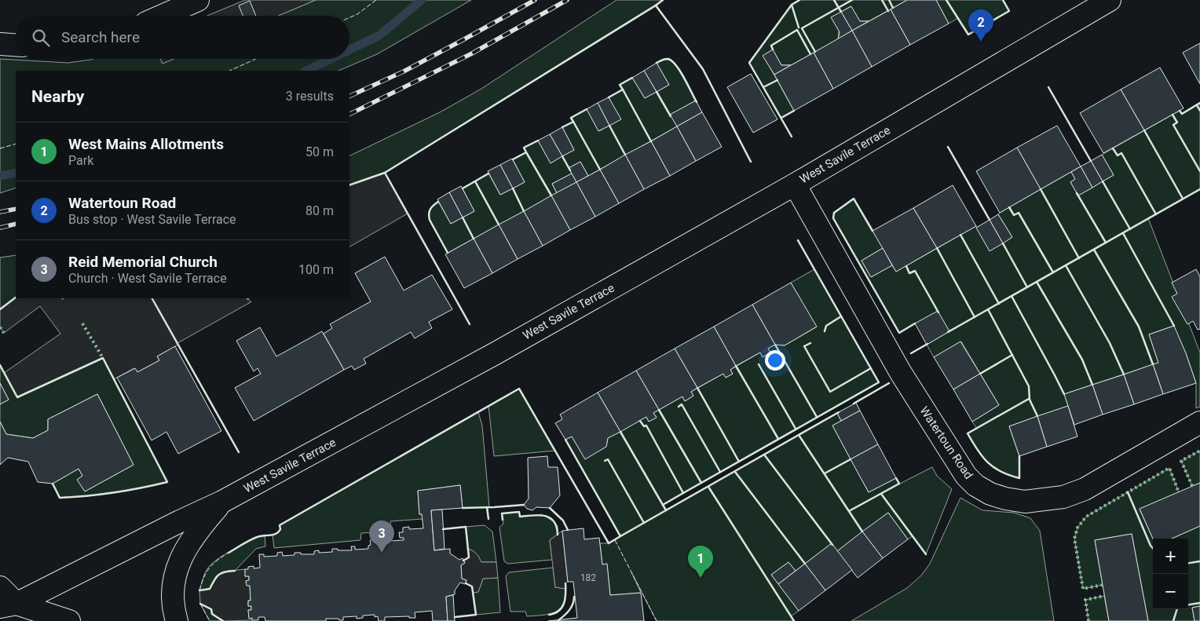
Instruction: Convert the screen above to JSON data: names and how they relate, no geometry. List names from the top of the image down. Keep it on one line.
{"streets":{"street":["West Savile Terrace","Watertoun Road"]},"crossings":[["West Savile Terrace","Watertoun Road"]],"house_numbers":["182"],"page":{"pins":["2","3","1"],"search":"Search here","heading":["Nearby","3 results"],"list":[{"mark":"1","name":"West Mains Allotments","note":"Park","value":"50 m"},{"mark":"2","name":"Watertoun Road","note":"Bus stop · West Savile Terrace","value":"80 m"},{"mark":"3","name":"Reid Memorial Church","note":"Church · West Savile Terrace","value":"100 m"}],"map_buttons":["+","−"]}}
